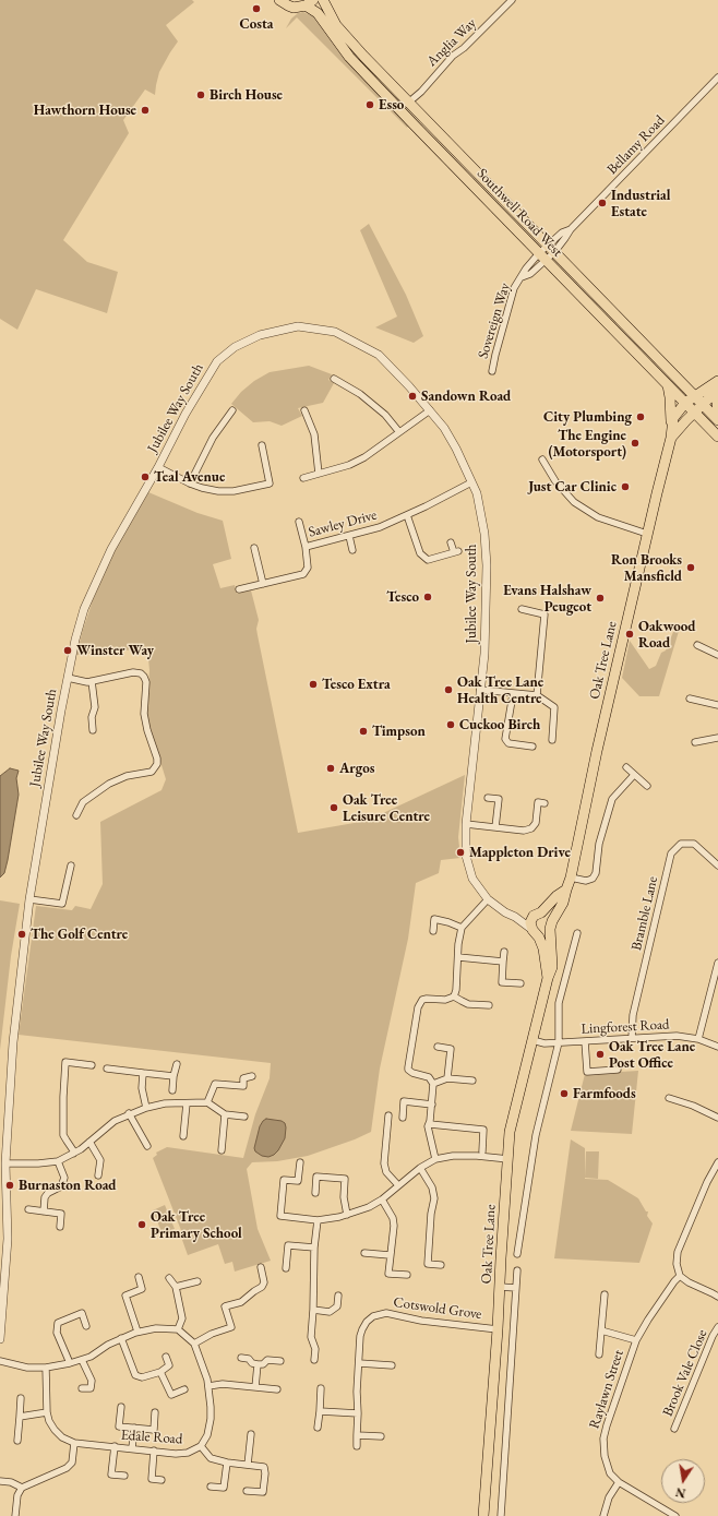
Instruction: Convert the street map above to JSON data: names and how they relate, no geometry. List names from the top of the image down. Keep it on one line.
{"streets":{"main road":["Southwell Road West","Oak Tree Lane"],"street":["Anglia Way","Bellamy Road","Sovereign Way","Jubilee Way South","Sawley Drive","Bramble Lane","Lingforest Road","Cotswold Grove","Brook Vale Close","Raylawn Street","Edale Road"]},"crossings":[["Anglia Way","Southwell Road West"],["Bellamy Road","Southwell Road West"],["Bellamy Road","Sovereign Way"],["Southwell Road West","Sovereign Way"],["Southwell Road West","Oak Tree Lane"],["Jubilee Way South","Sawley Drive"],["Jubilee Way South","Oak Tree Lane"],["Oak Tree Lane","Lingforest Road"],["Oak Tree Lane","Cotswold Grove"],["Bramble Lane","Lingforest Road"]],"places":["Costa","Birch House","Esso","Hawthorn House","Industrial Estate","Sandown Road","City Plumbing","The Engine (Motorsport)","Teal Avenue","Just Car Clinic","Ron Brooks Mansfield","Tesco","Evans Halshaw Peugeot","Oakwood Road","Winster Way","Tesco Extra","Oak Tree Lane Health Centre","Cuckoo Birch","Timpson","Argos","Oak Tree Leisure Centre","Mappleton Drive","The Golf Centre","Oak Tree Lane Post Office","Farmfoods","Burnaston Road","Oak Tree Primary School"],"north":"bottom"}
